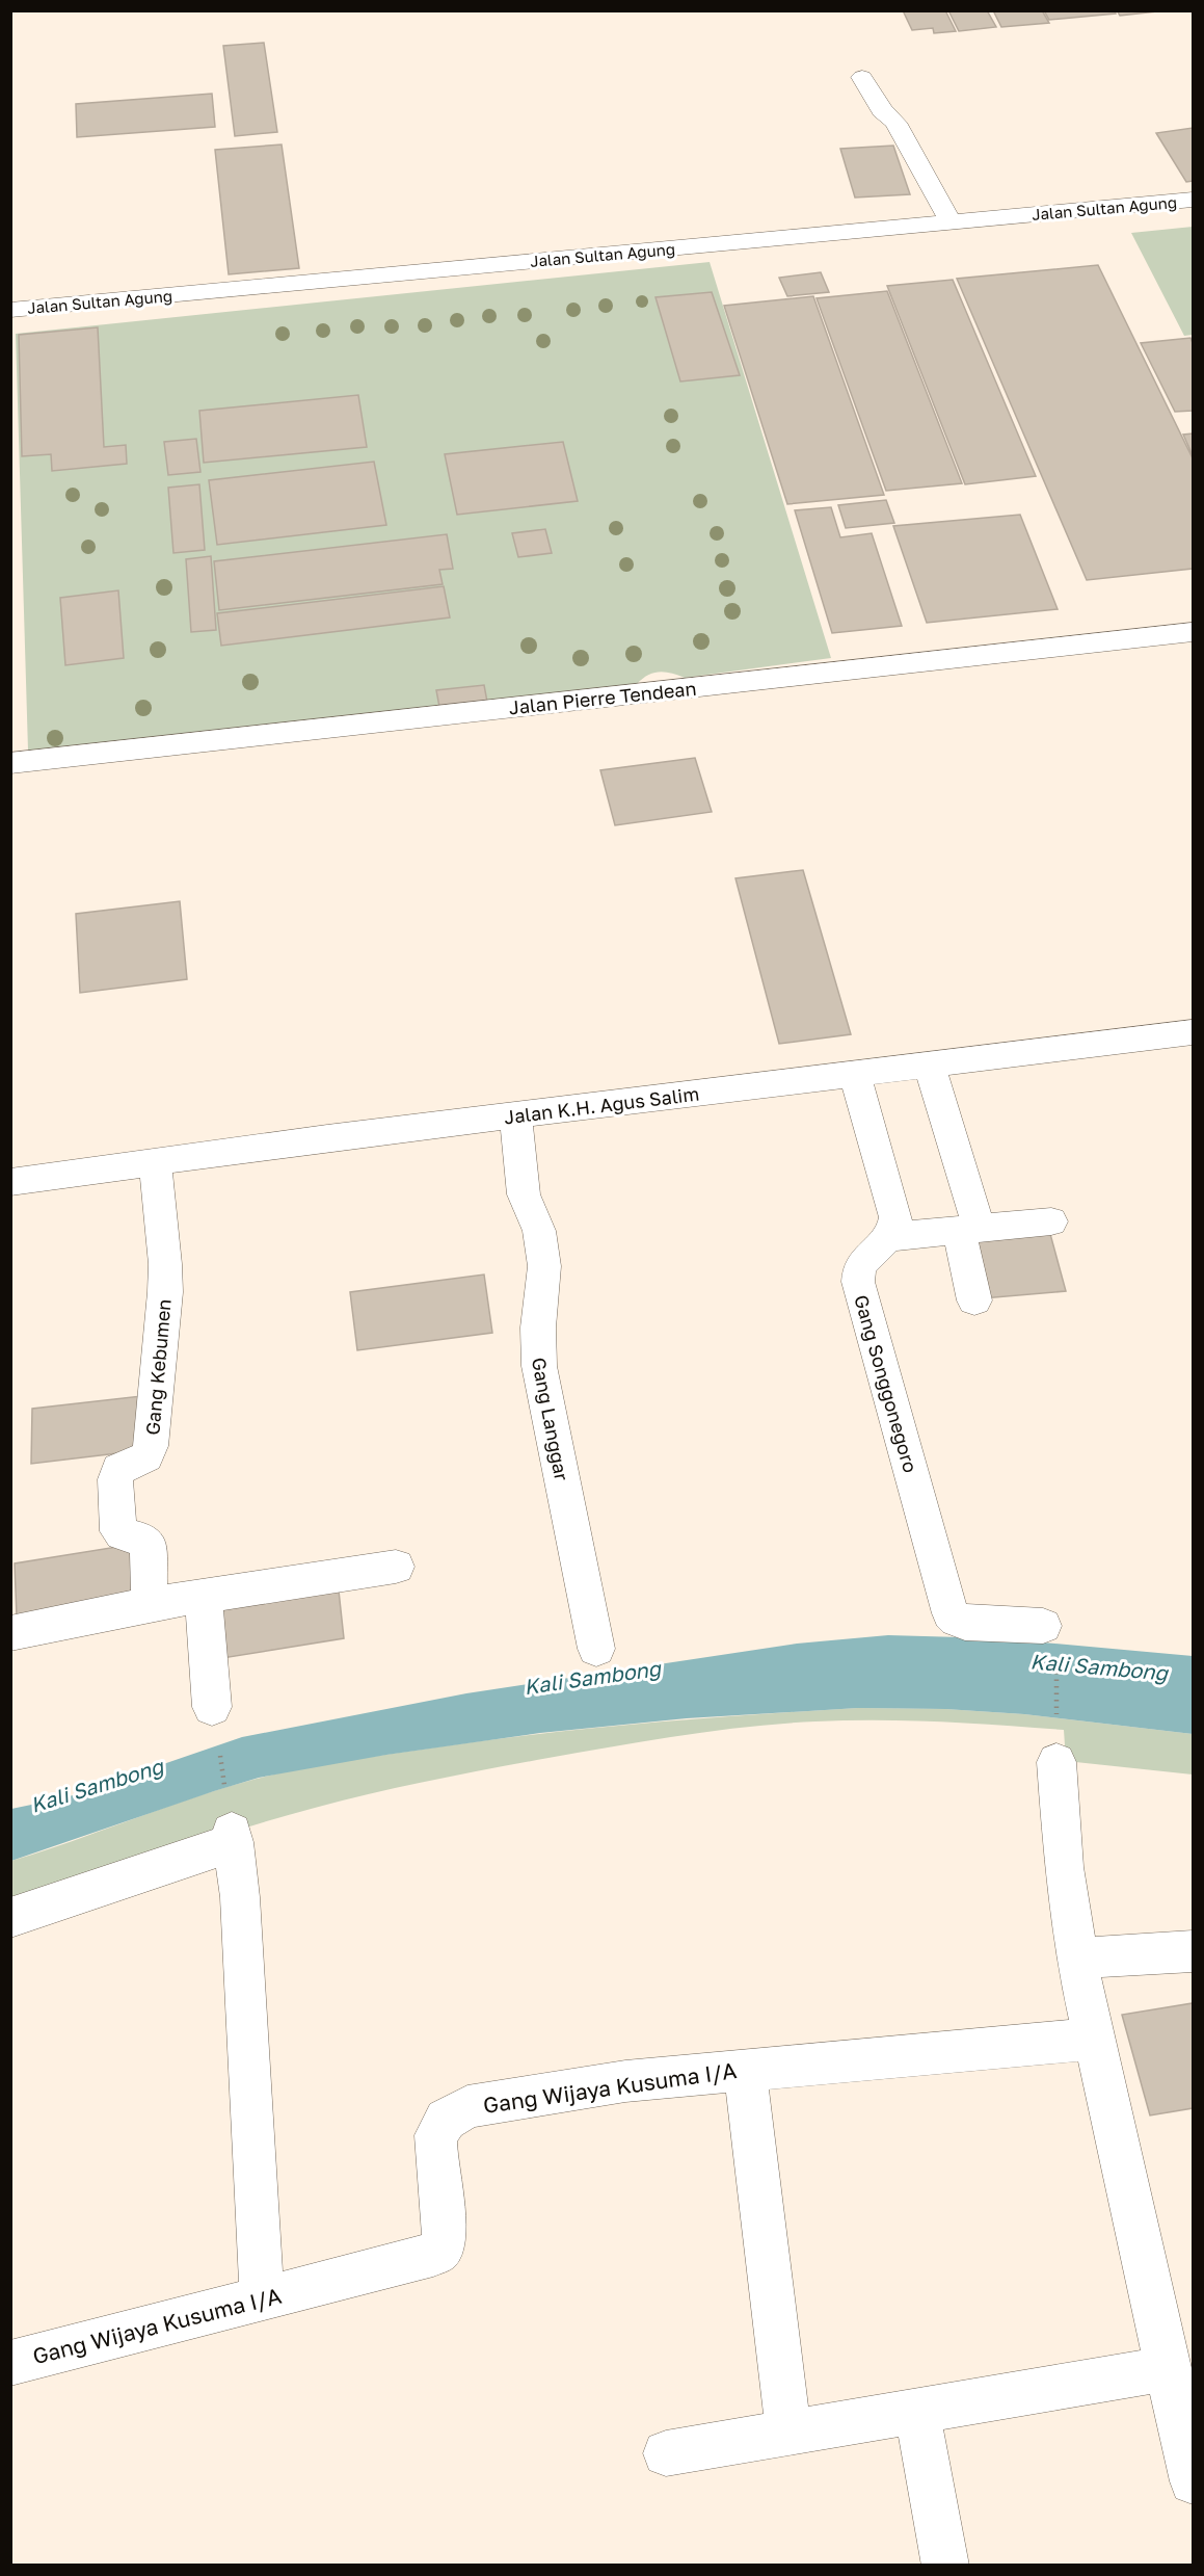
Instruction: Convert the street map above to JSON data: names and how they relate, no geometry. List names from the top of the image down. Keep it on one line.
{"streets":{"street":["Jalan Sultan Agung","Jalan Pierre Tendean","Jalan K.H. Agus Salim","Gang Kebumen","Gang Songgonegoro","Gang Langgar","Gang Wijaya Kusuma I/A"]},"crossings":[["Jalan K.H. Agus Salim","Gang Kebumen"],["Jalan K.H. Agus Salim","Gang Langgar"]],"water":["Kali Sambong"]}
